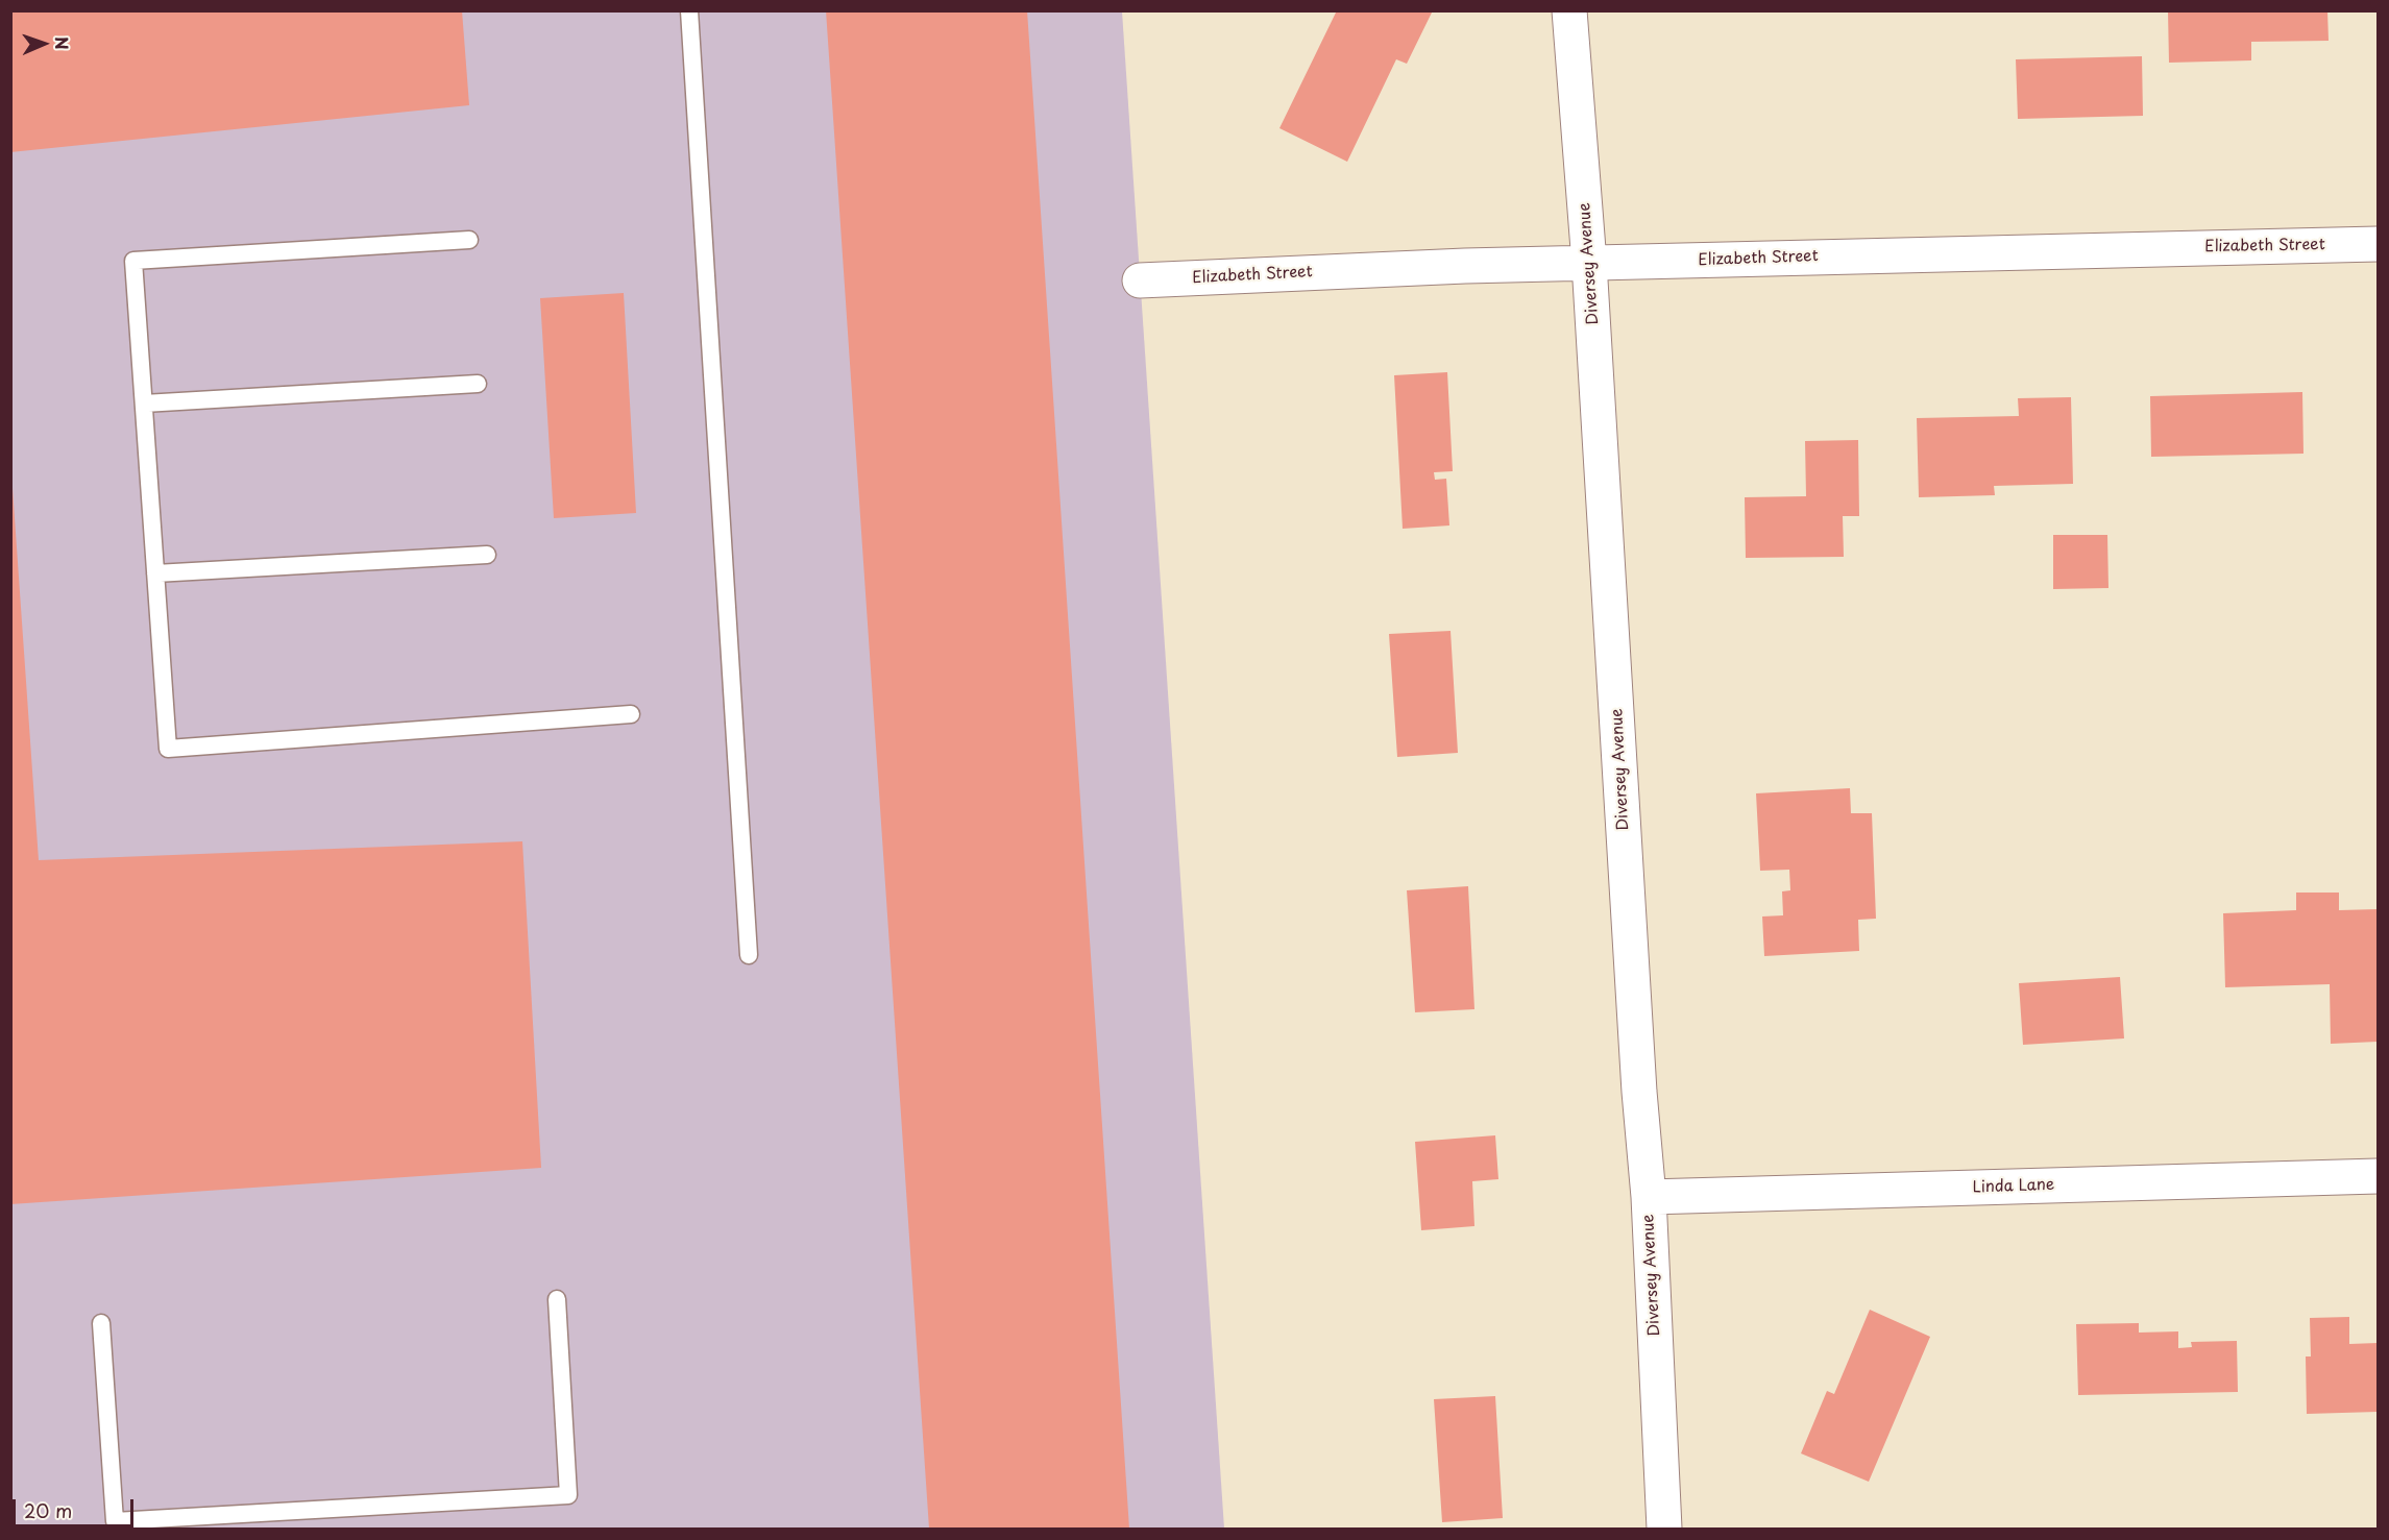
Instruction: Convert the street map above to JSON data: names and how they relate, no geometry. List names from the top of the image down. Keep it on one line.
{"streets":{"street":["Elizabeth Street","Diversey Avenue","Linda Lane"]},"crossings":[["Elizabeth Street","Diversey Avenue"],["Diversey Avenue","Linda Lane"]],"scale_bar":"20 m","north":"right"}
